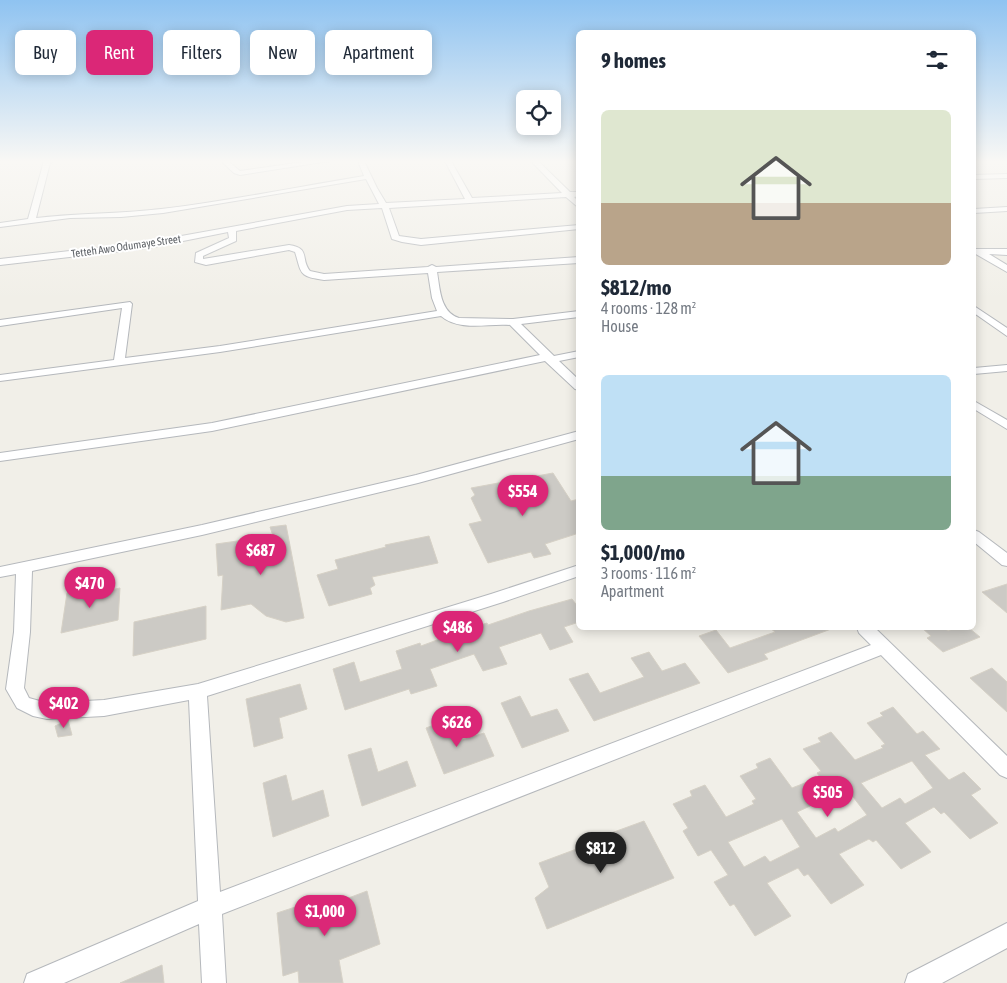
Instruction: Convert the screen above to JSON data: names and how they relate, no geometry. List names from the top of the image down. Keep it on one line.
{"streets":{"street":["Tetteh Awo Odumaye Street"]},"page":{"chip":["Buy","Rent","Filters","New","Apartment"],"heading":"9 homes","list":[{"name":"$812/mo","note":"4 rooms · 128 m² · House"},{"name":"$1,000/mo","note":"3 rooms · 116 m² · Apartment"}],"price":["$554","$687","$470","$486","$402","$626","$505","$812","$1,000"]}}
